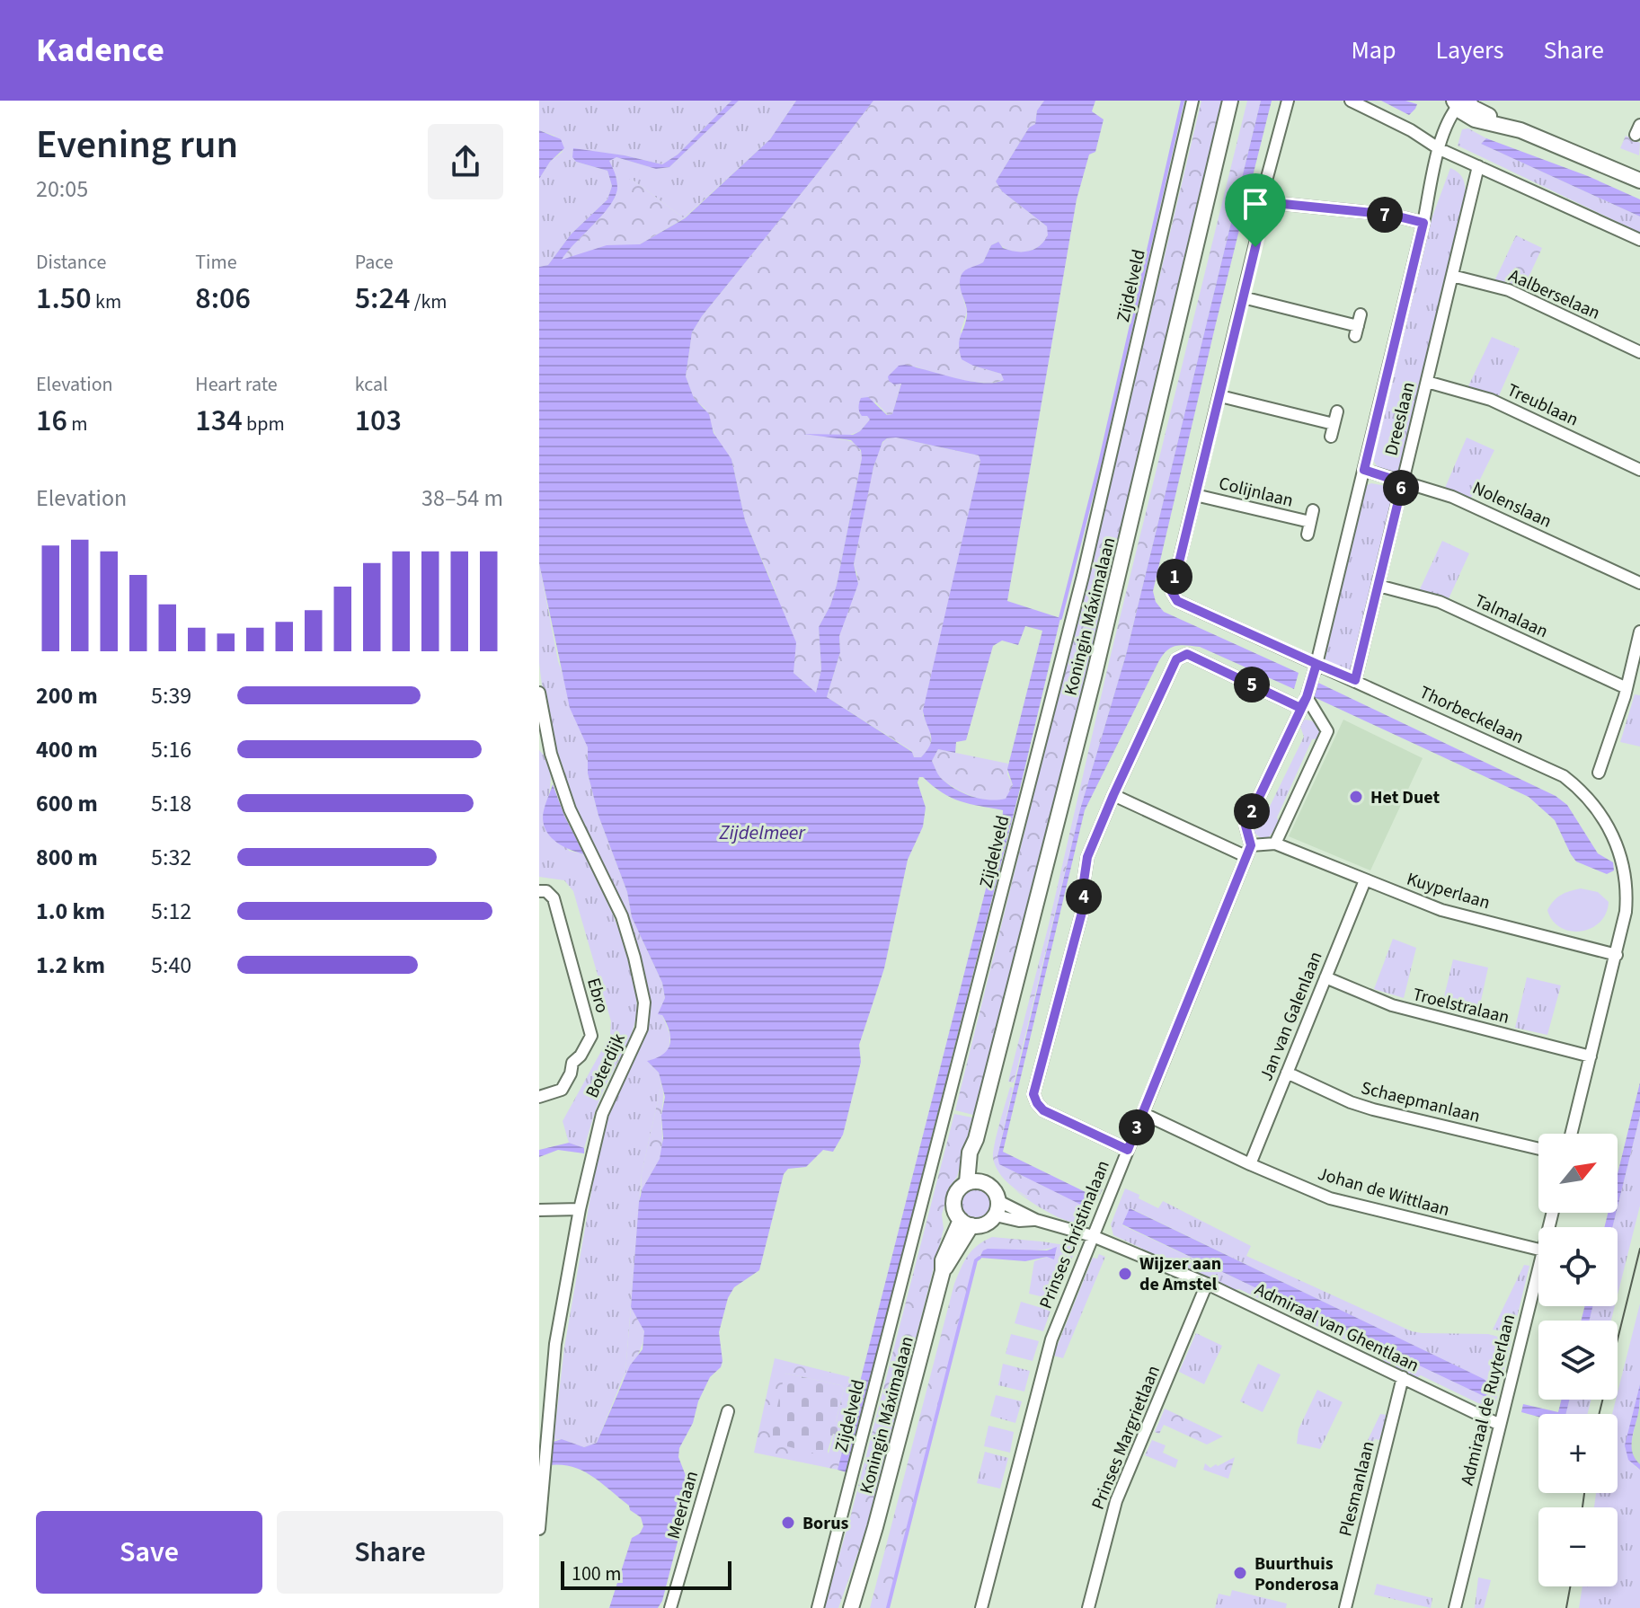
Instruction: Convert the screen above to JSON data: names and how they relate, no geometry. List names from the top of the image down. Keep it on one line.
{"streets":{"street":["Zijdelveld","Aalberselaan","Treublaan","Dreeslaan","Colijnlaan","Nolenslaan","Talmalaan","Koningin Máximalaan","Thorbeckelaan","Kuyperlaan","Ebro","Troelstralaan","Jan van Galenlaan","Boterdijk","Schaepmanlaan","Johan de Wittlaan","Prinses Christinalaan","Admiraal van Ghentlaan","Admiraal de Ruyterlaan","Prinses Margrietlaan","Plesmanlaan","Meerlaan"]},"crossings":[["Aalberselaan","Dreeslaan"],["Treublaan","Dreeslaan"],["Dreeslaan","Nolenslaan"],["Dreeslaan","Talmalaan"],["Dreeslaan","Thorbeckelaan"],["Colijnlaan","Thorbeckelaan"],["Colijnlaan","Prinses Christinalaan"],["Nolenslaan","Prinses Christinalaan"],["Koningin Máximalaan","Admiraal van Ghentlaan"],["Thorbeckelaan","Kuyperlaan"],["Thorbeckelaan","Prinses Christinalaan"],["Kuyperlaan","Jan van Galenlaan"],["Troelstralaan","Jan van Galenlaan"],["Jan van Galenlaan","Schaepmanlaan"],["Jan van Galenlaan","Johan de Wittlaan"],["Johan de Wittlaan","Prinses Christinalaan"],["Prinses Christinalaan","Admiraal van Ghentlaan"],["Admiraal van Ghentlaan","Admiraal de Ruyterlaan"],["Admiraal van Ghentlaan","Prinses Margrietlaan"],["Admiraal van Ghentlaan","Plesmanlaan"]],"water":["Zijdelmeer"],"places":["Het Duet","Wijzer aan de Amstel","Borus","Buurthuis Ponderosa"],"scale_bar":"100 m","north":"top right","page":{"header":"Kadence","nav":["Map","Layers","Share"],"heading":["Evening run","20:05"],"pins":["7","6","1","5","2","4","3"],"stats":[["Distance","1.50 km"],["Time","8:06"],["Pace","5:24 /km"],["Elevation","16 m"],["Heart rate","134 bpm"],["kcal","103"]],"chart":["Elevation","38–54 m"],"list":[{"name":"200 m","note":"5:39"},{"name":"400 m","note":"5:16"},{"name":"600 m","note":"5:18"},{"name":"800 m","note":"5:32"},{"name":"1.0 km","note":"5:12"},{"name":"1.2 km","note":"5:40"}],"map_buttons":["+","−"],"buttons":["Save","Share"],"scale":"100 m"}}
